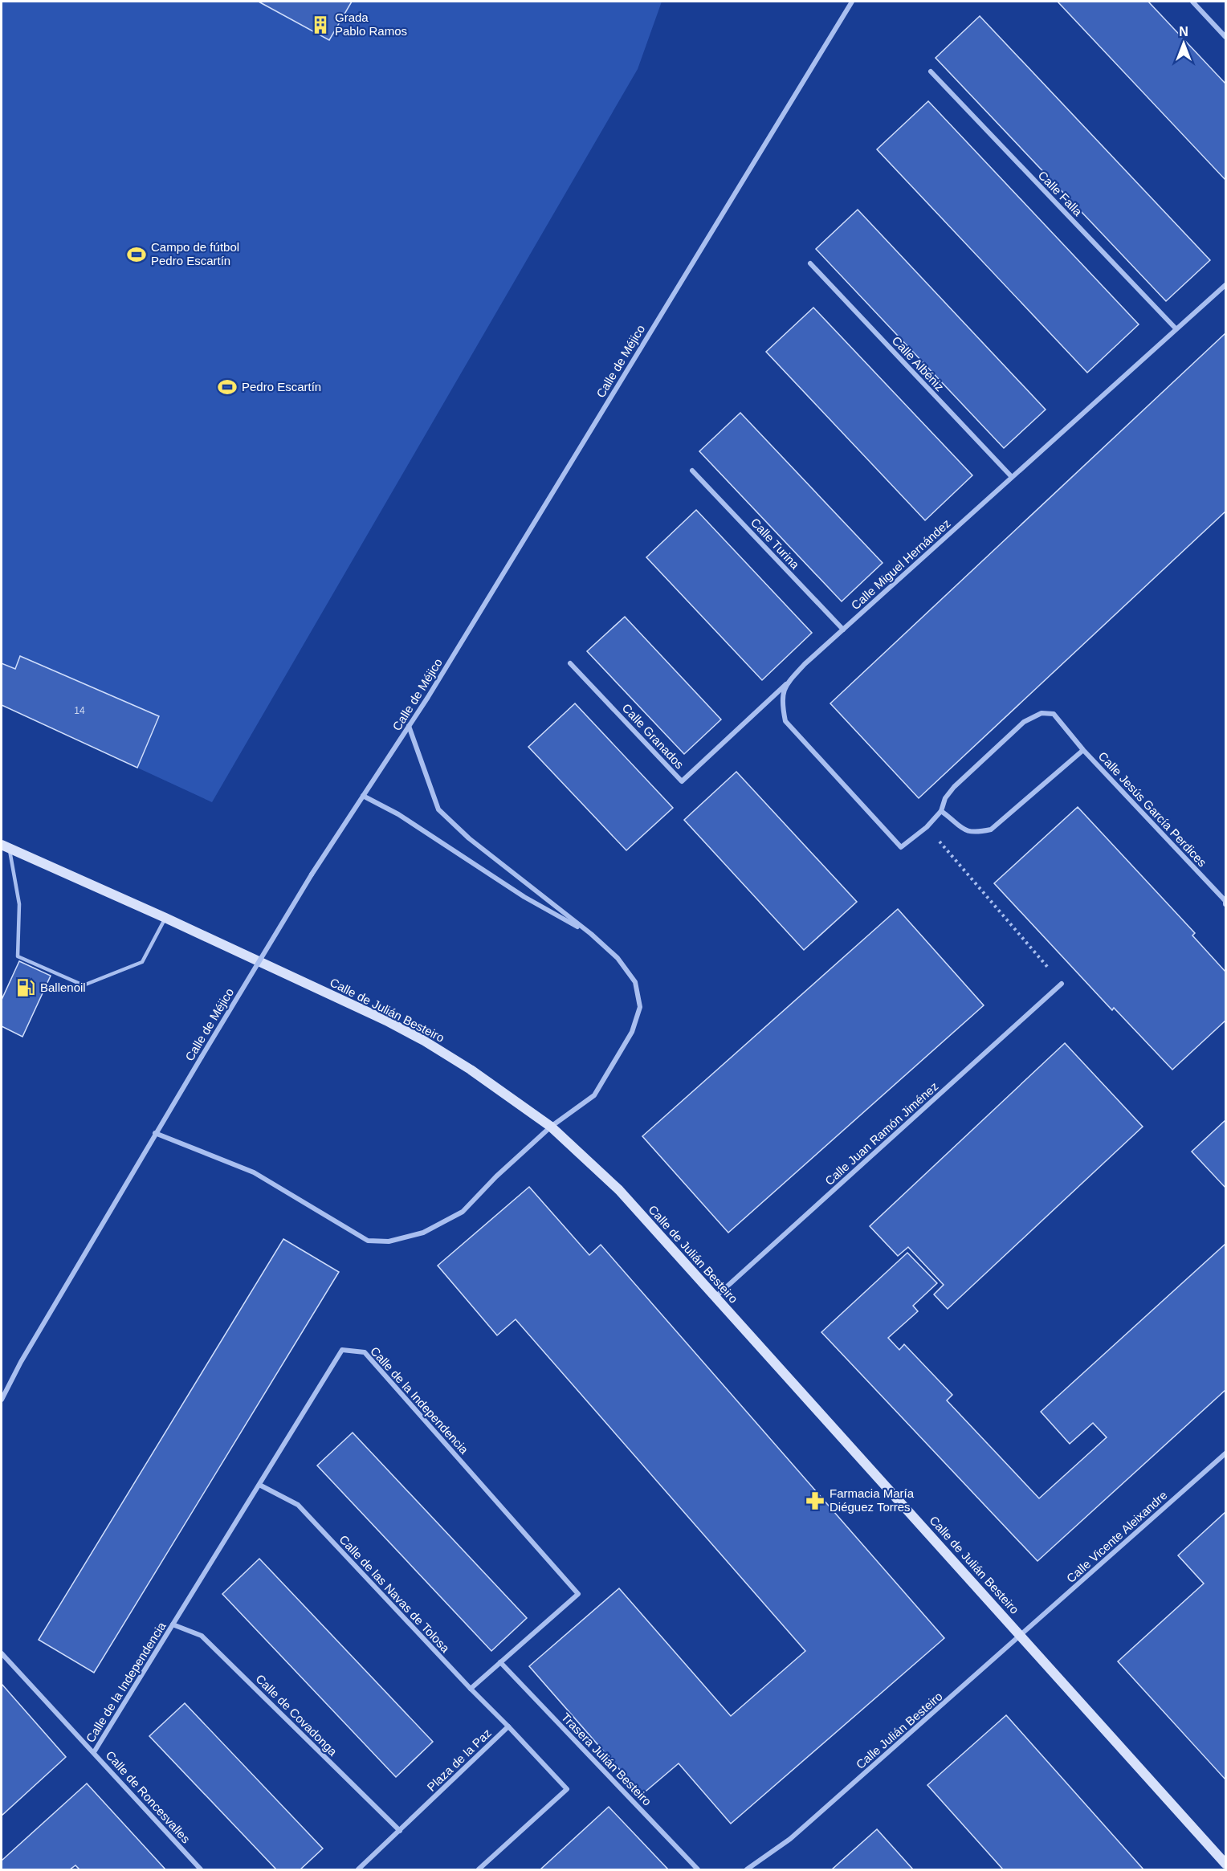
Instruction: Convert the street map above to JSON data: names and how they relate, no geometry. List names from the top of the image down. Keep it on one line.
{"streets":{"street":["Calle Falla","Calle de Méjico","Calle Albéniz","Calle Turina","Calle Miguel Hernández","Calle Granados","Calle Jesús García Perdices","Calle de Julián Besteiro","Calle Juan Ramón Jiménez","Calle de la Independencia","Calle Vicente Aleixandre","Calle de las Navas de Tolosa","Calle de Covadonga","Calle Julián Besteiro","Trasera Julián Besteiro","Plaza de la Paz","Calle de Roncesvalles"]},"crossings":[["Calle Falla","Calle Miguel Hernández"],["Calle Albéniz","Calle Miguel Hernández"],["Calle Turina","Calle Miguel Hernández"],["Calle Miguel Hernández","Calle Granados"],["Calle de Julián Besteiro","Calle Juan Ramón Jiménez"],["Calle de Julián Besteiro","Calle Vicente Aleixandre"],["Calle de Julián Besteiro","Calle Julián Besteiro"],["Calle de la Independencia","Calle de las Navas de Tolosa"],["Calle de la Independencia","Calle de Covadonga"],["Calle de la Independencia","Trasera Julián Besteiro"],["Calle de la Independencia","Calle de Roncesvalles"],["Calle Vicente Aleixandre","Calle Julián Besteiro"],["Calle de las Navas de Tolosa","Plaza de la Paz"],["Calle de Covadonga","Plaza de la Paz"]],"places":{"building":["Grada Pablo Ramos"],"sports":["Campo de fútbol Pedro Escartín","Pedro Escartín"],"fuel station":["Ballenoil"],"pharmacy":["Farmacia María Diéguez Torres"]},"house_numbers":["14"],"north":"top"}
